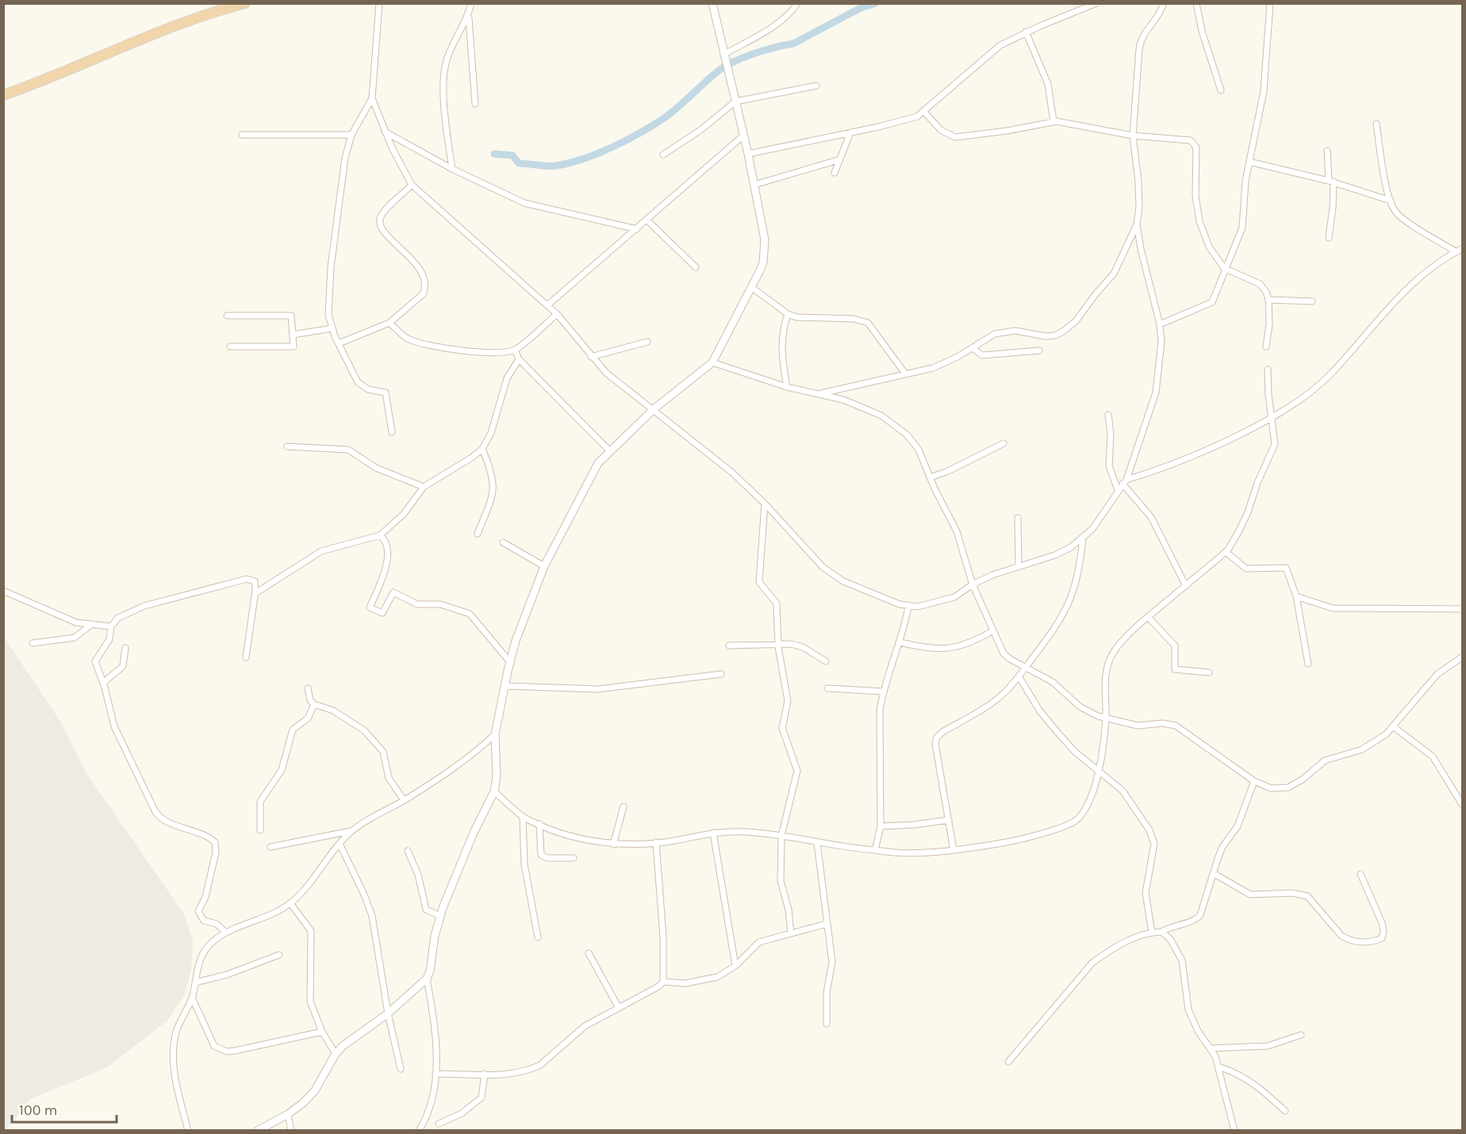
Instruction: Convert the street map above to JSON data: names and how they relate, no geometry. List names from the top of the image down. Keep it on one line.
{"scale_bar":"100 m"}
